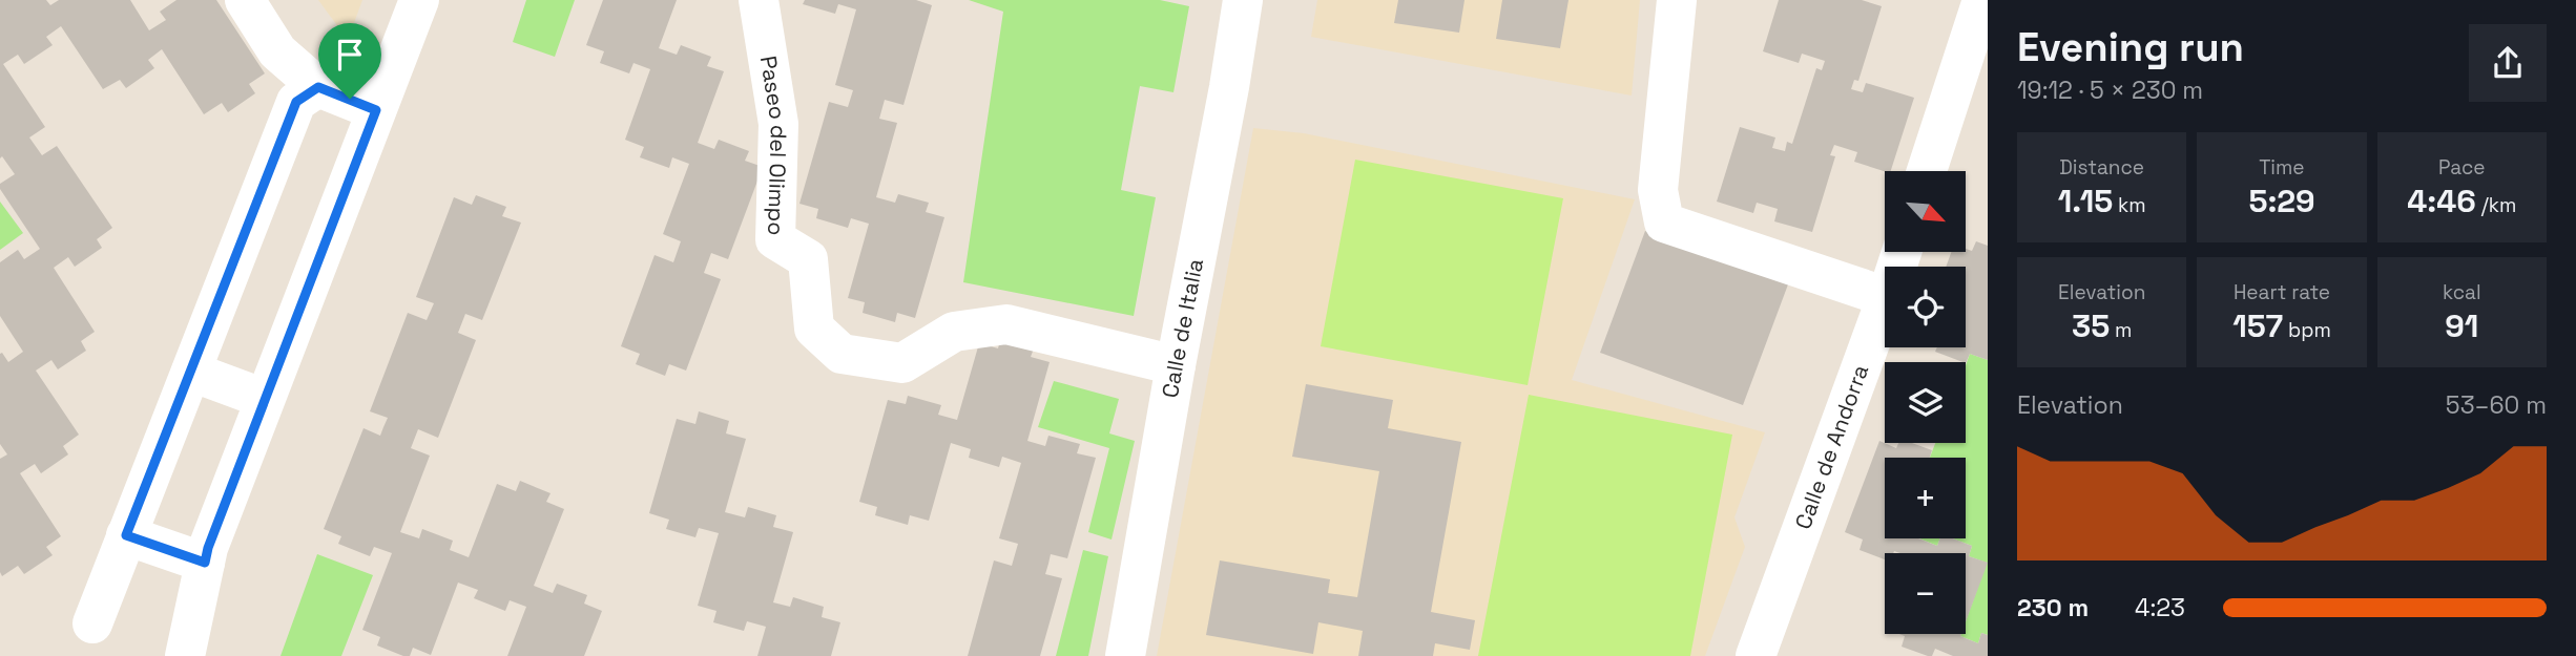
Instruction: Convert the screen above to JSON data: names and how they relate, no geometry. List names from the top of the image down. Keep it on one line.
{"streets":{"street":["Paseo del Olimpo","Calle de Italia","Calle de Andorra"]},"crossings":[["Paseo del Olimpo","Calle de Italia"]],"north":"bottom right","page":{"heading":["Evening run","19:12 · 5 × 230 m"],"stats":[["Distance","1.15 km"],["Time","5:29"],["Pace","4:46 /km"],["Elevation","35 m"],["Heart rate","157 bpm"],["kcal","91"]],"map_buttons":["+","−"],"chart":["Elevation","53–60 m"],"list":[{"name":"230 m","note":"4:23"}]}}
